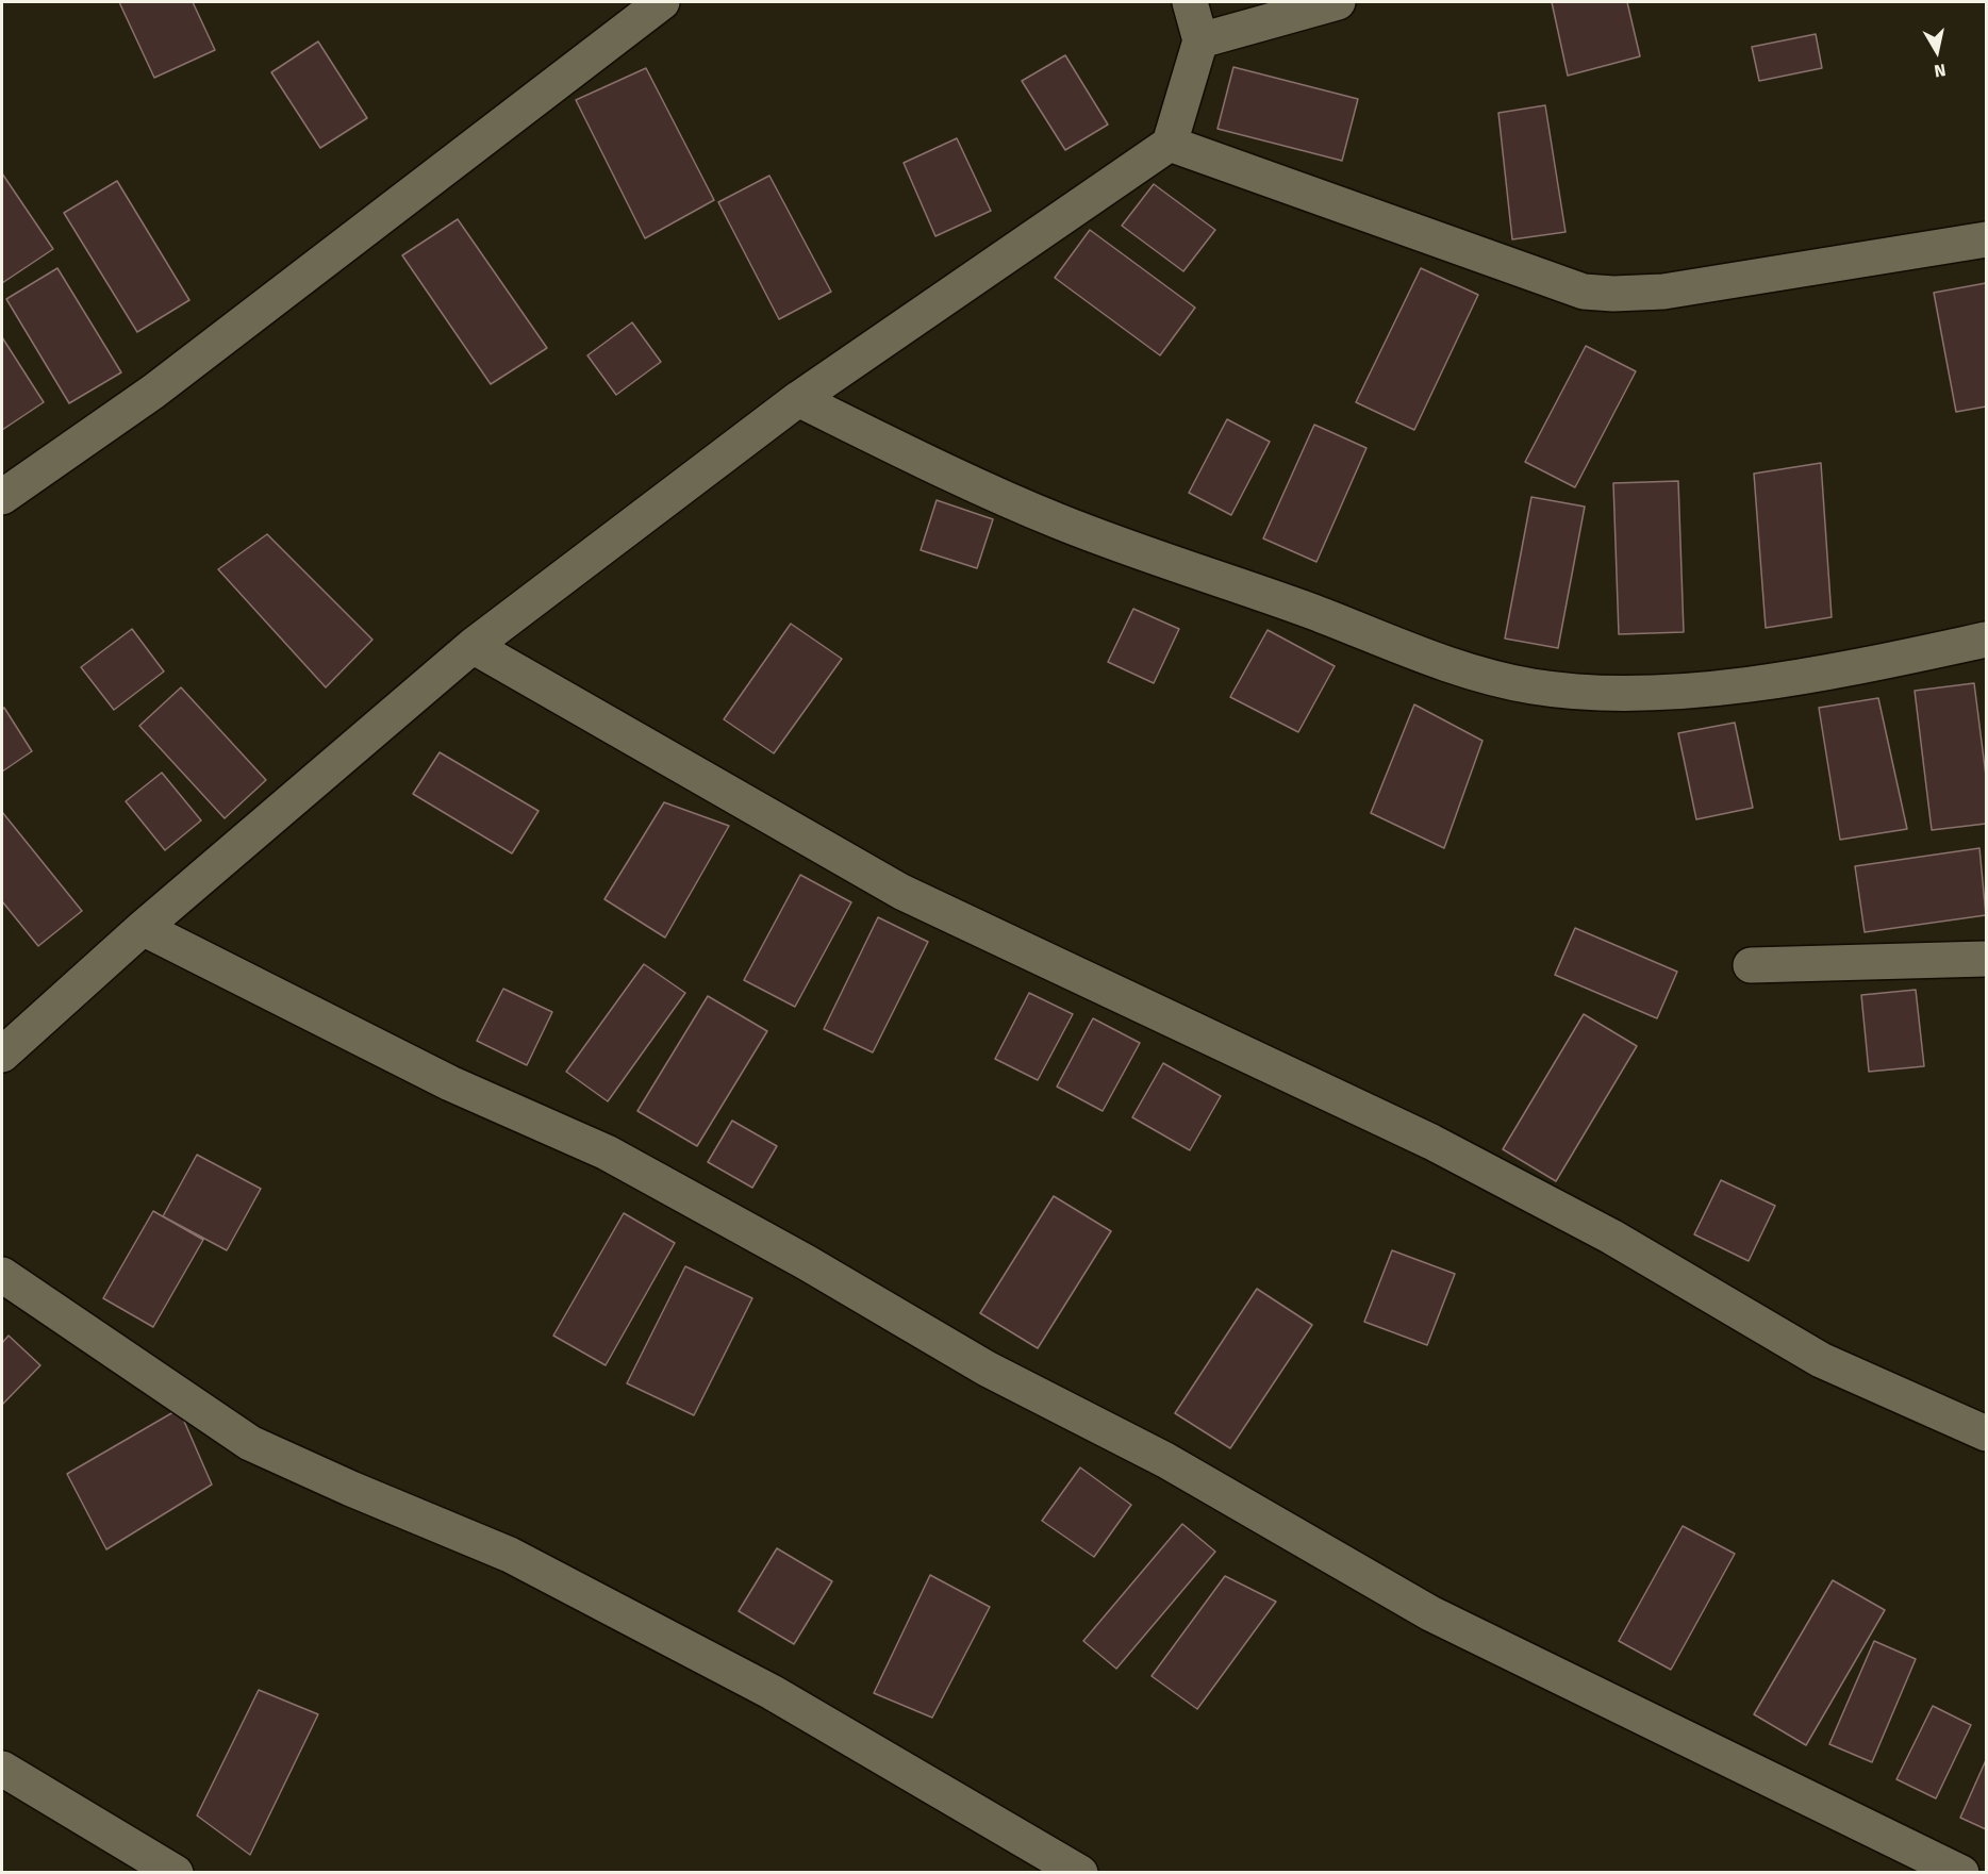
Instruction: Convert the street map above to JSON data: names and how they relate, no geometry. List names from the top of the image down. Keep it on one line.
{"north":"bottom"}
